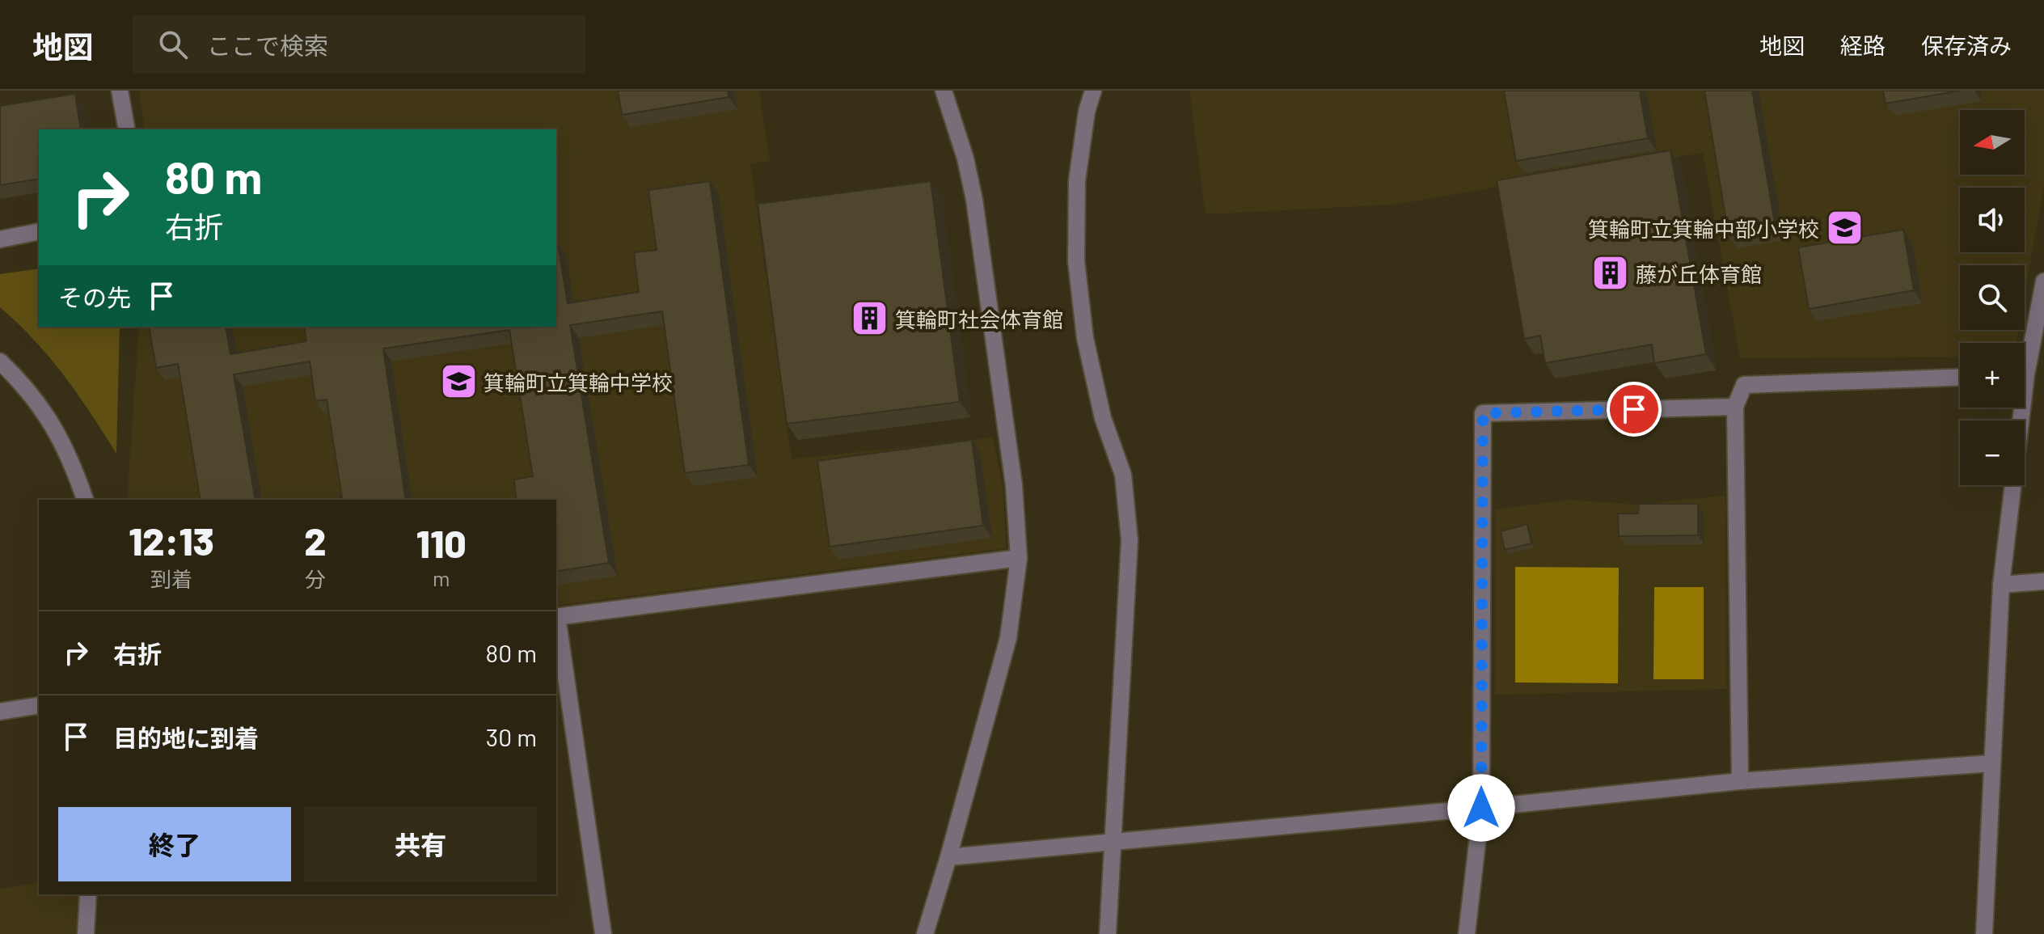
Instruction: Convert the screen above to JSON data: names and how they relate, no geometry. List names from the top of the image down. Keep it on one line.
{"places":{"school or university":["箕輪町立箕輪中部小学校","箕輪町立箕輪中学校"],"building":["藤が丘体育館","箕輪町社会体育館"]},"north":"left","page":{"header":"地図","search":"ここで検索","nav":["地図","経路","保存済み"],"map_buttons":["+","−"],"turn":["80 m","右折"],"then":"その先","eta":["12:13","到着","2","分","110","m"],"list":[{"name":"右折","value":"80 m"},{"name":"目的地に到着","value":"30 m"}],"buttons":["終了","共有"]}}
